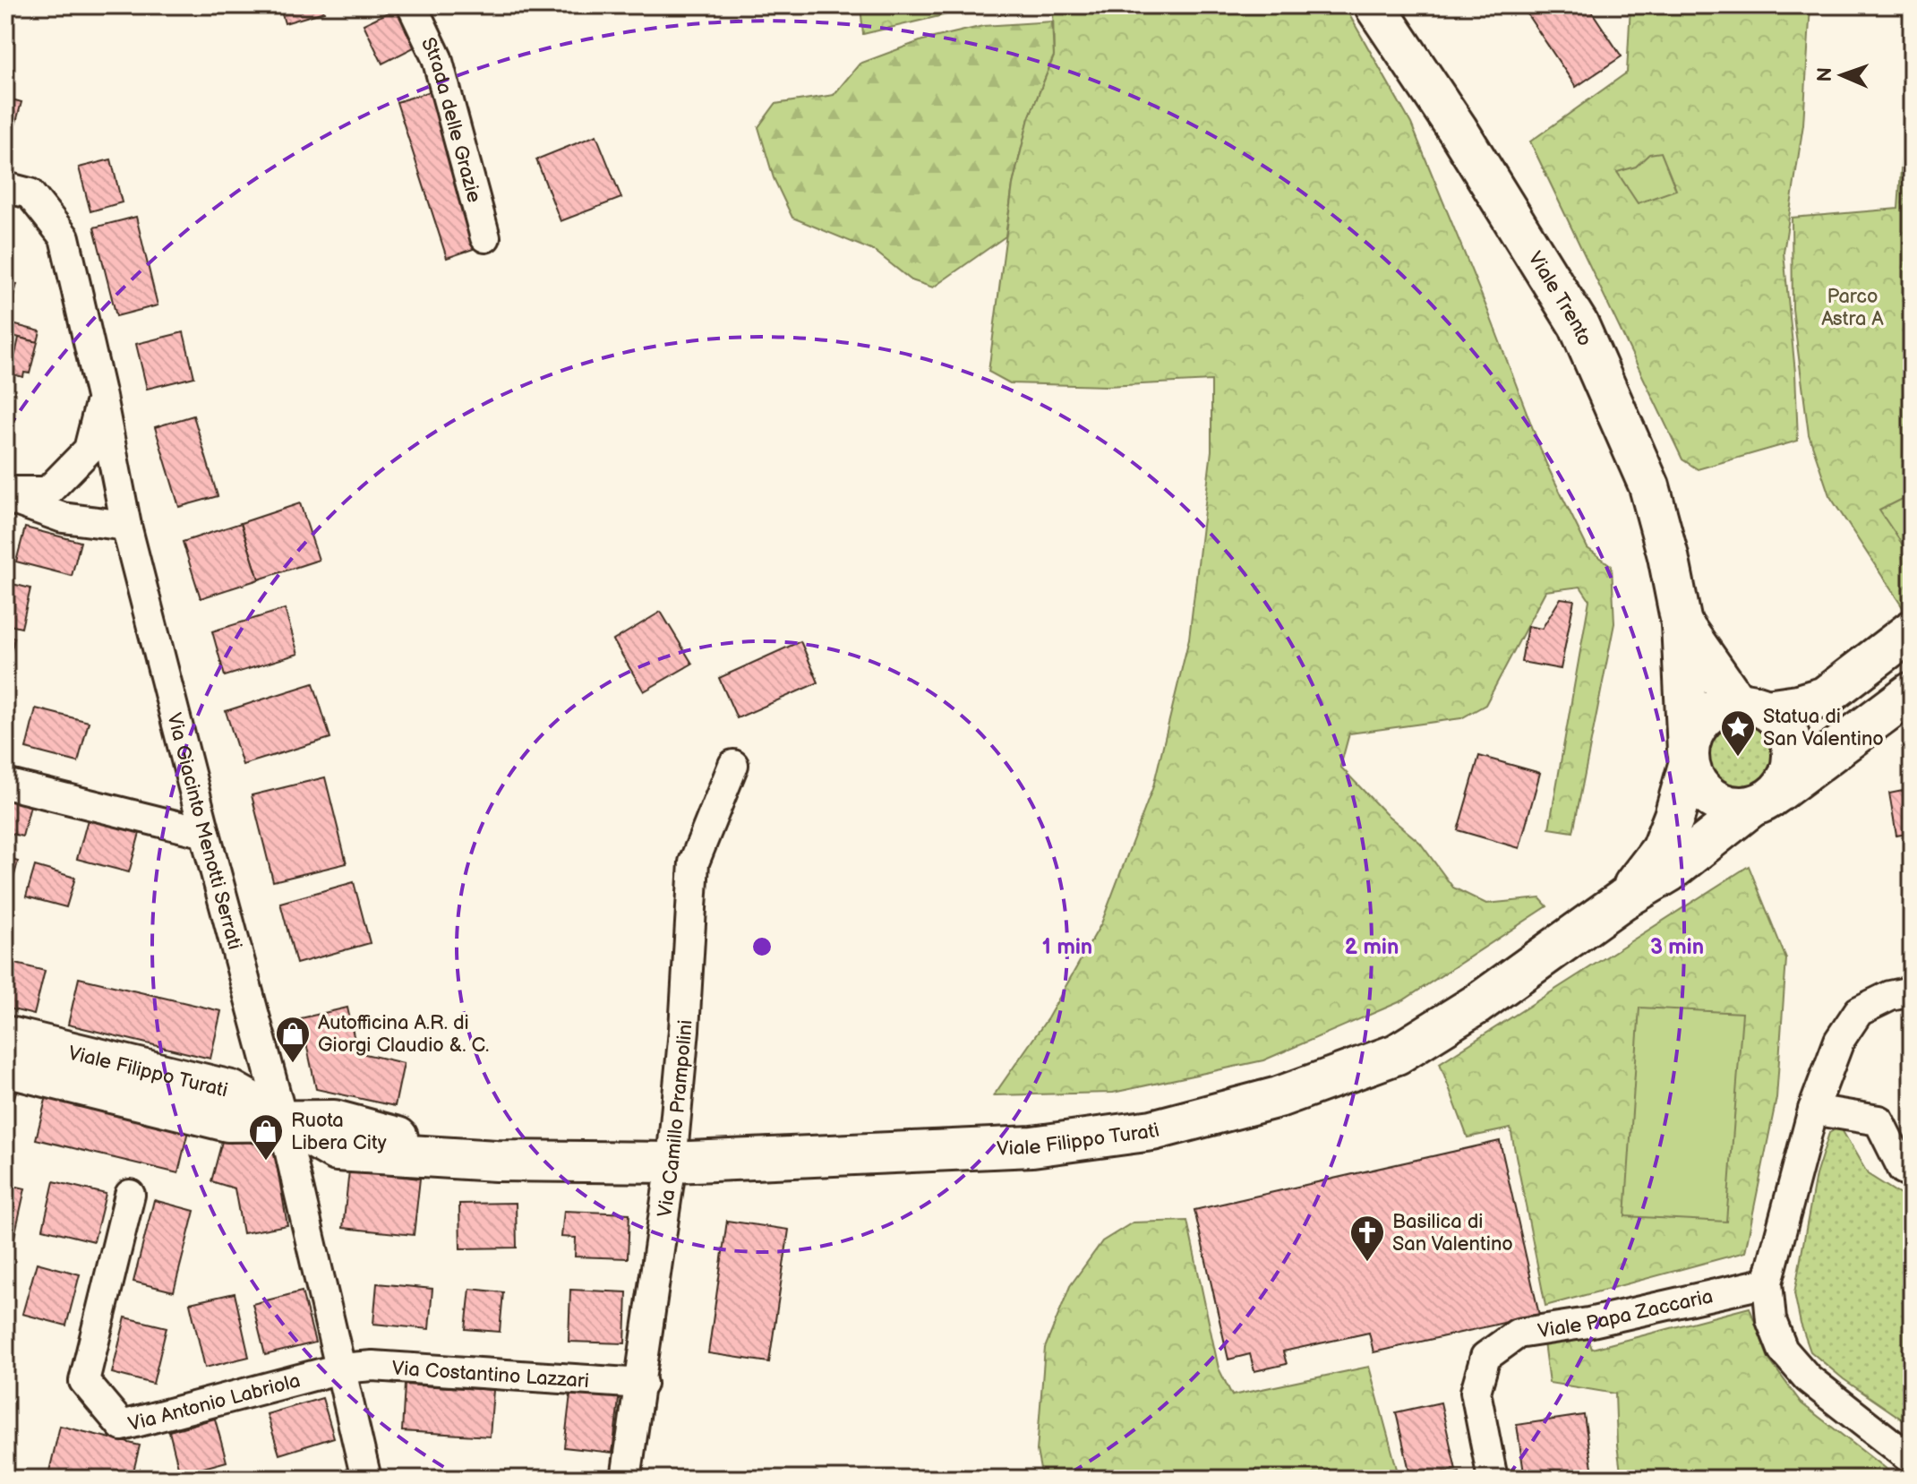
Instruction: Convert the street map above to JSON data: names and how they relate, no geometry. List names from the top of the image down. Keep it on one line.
{"streets":{"street":["Strada delle Grazie","Viale Trento","Via Giacinto Menotti Serrati","Viale Filippo Turati","Via Camillo Prampolini","Viale Papa Zaccaria","Via Costantino Lazzari","Via Antonio Labriola"]},"crossings":[["Viale Trento","Viale Filippo Turati"],["Via Giacinto Menotti Serrati","Viale Filippo Turati"],["Via Giacinto Menotti Serrati","Via Costantino Lazzari"],["Via Giacinto Menotti Serrati","Via Antonio Labriola"],["Viale Filippo Turati","Via Camillo Prampolini"],["Via Camillo Prampolini","Via Costantino Lazzari"],["Via Costantino Lazzari","Via Antonio Labriola"]],"parks":["Parco Astra A"],"places":{"place":["Statua di San Valentino"],"shop":["Autofficina A.R. di Giorgi Claudio &. C.","Ruota Libera City"],"church":["Basilica di San Valentino"]},"north":"left","rings":["1 min","2 min","3 min"]}
